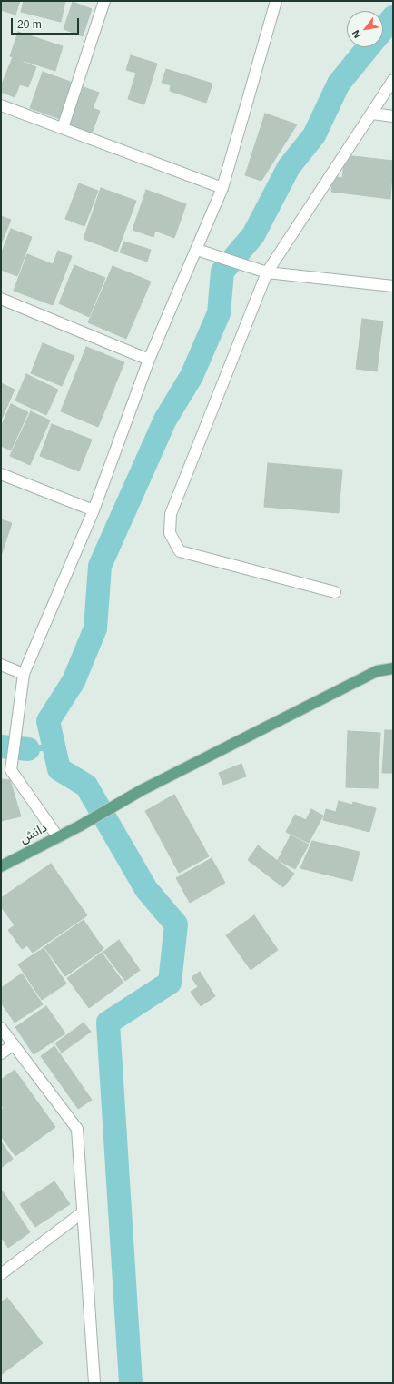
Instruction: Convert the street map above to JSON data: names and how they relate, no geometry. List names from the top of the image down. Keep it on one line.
{"streets":{"main road":["دانش"]},"scale_bar":"20 m","north":"bottom left"}
